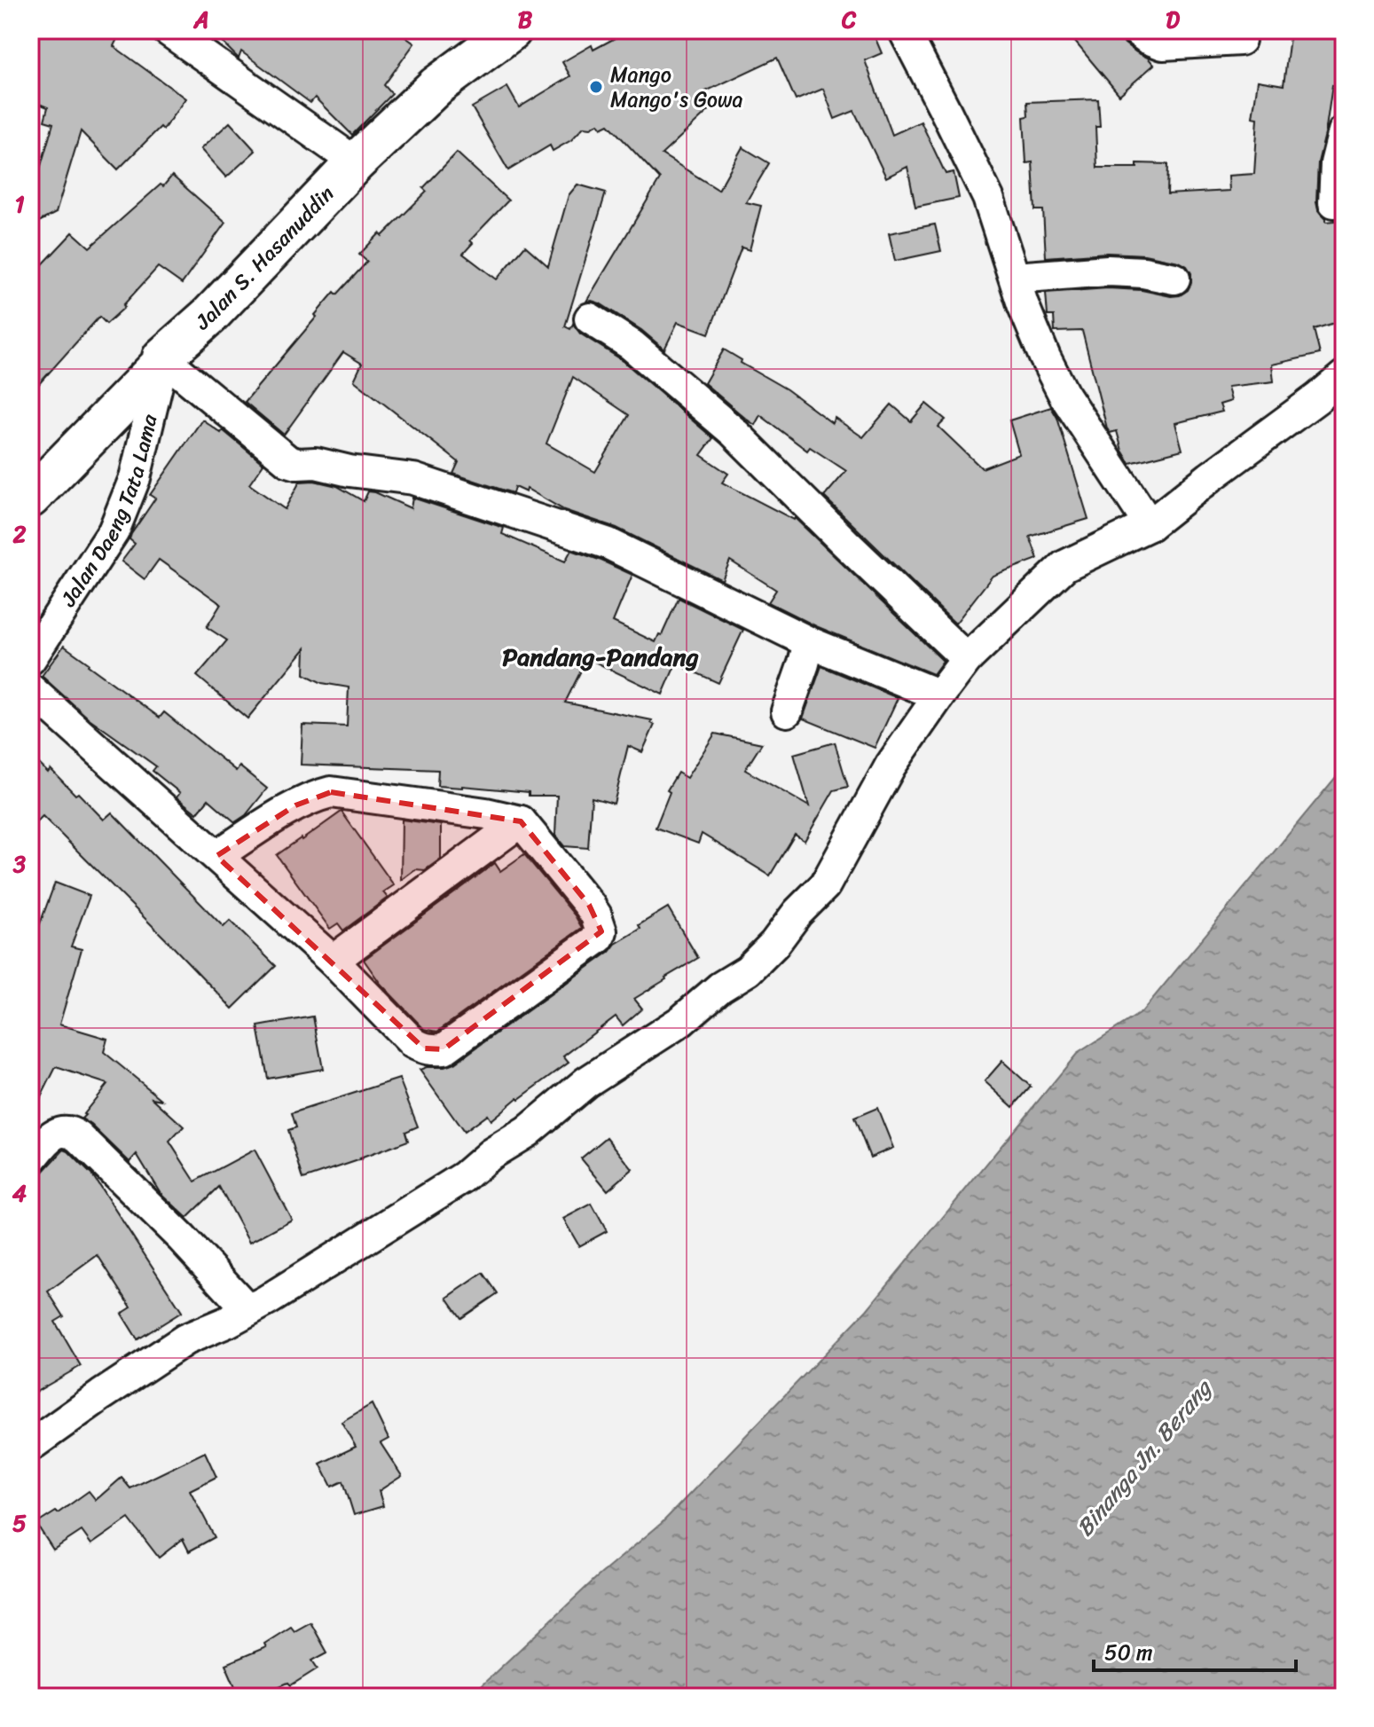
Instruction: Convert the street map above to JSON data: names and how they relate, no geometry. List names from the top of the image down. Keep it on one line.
{"streets":{"highway":["Jalan S. Hasanuddin"],"street":["Jalan Daeng Tata Lama"]},"crossings":[["Jalan S. Hasanuddin","Jalan Daeng Tata Lama"]],"districts":["Pandang-Pandang"],"water":["Binanga Jn. Berang"],"places":["Mango Mango's Gowa"],"scale_bar":"50 m","grid":{"columns":["A","B","C","D"],"rows":["1","2","3","4","5"]}}
